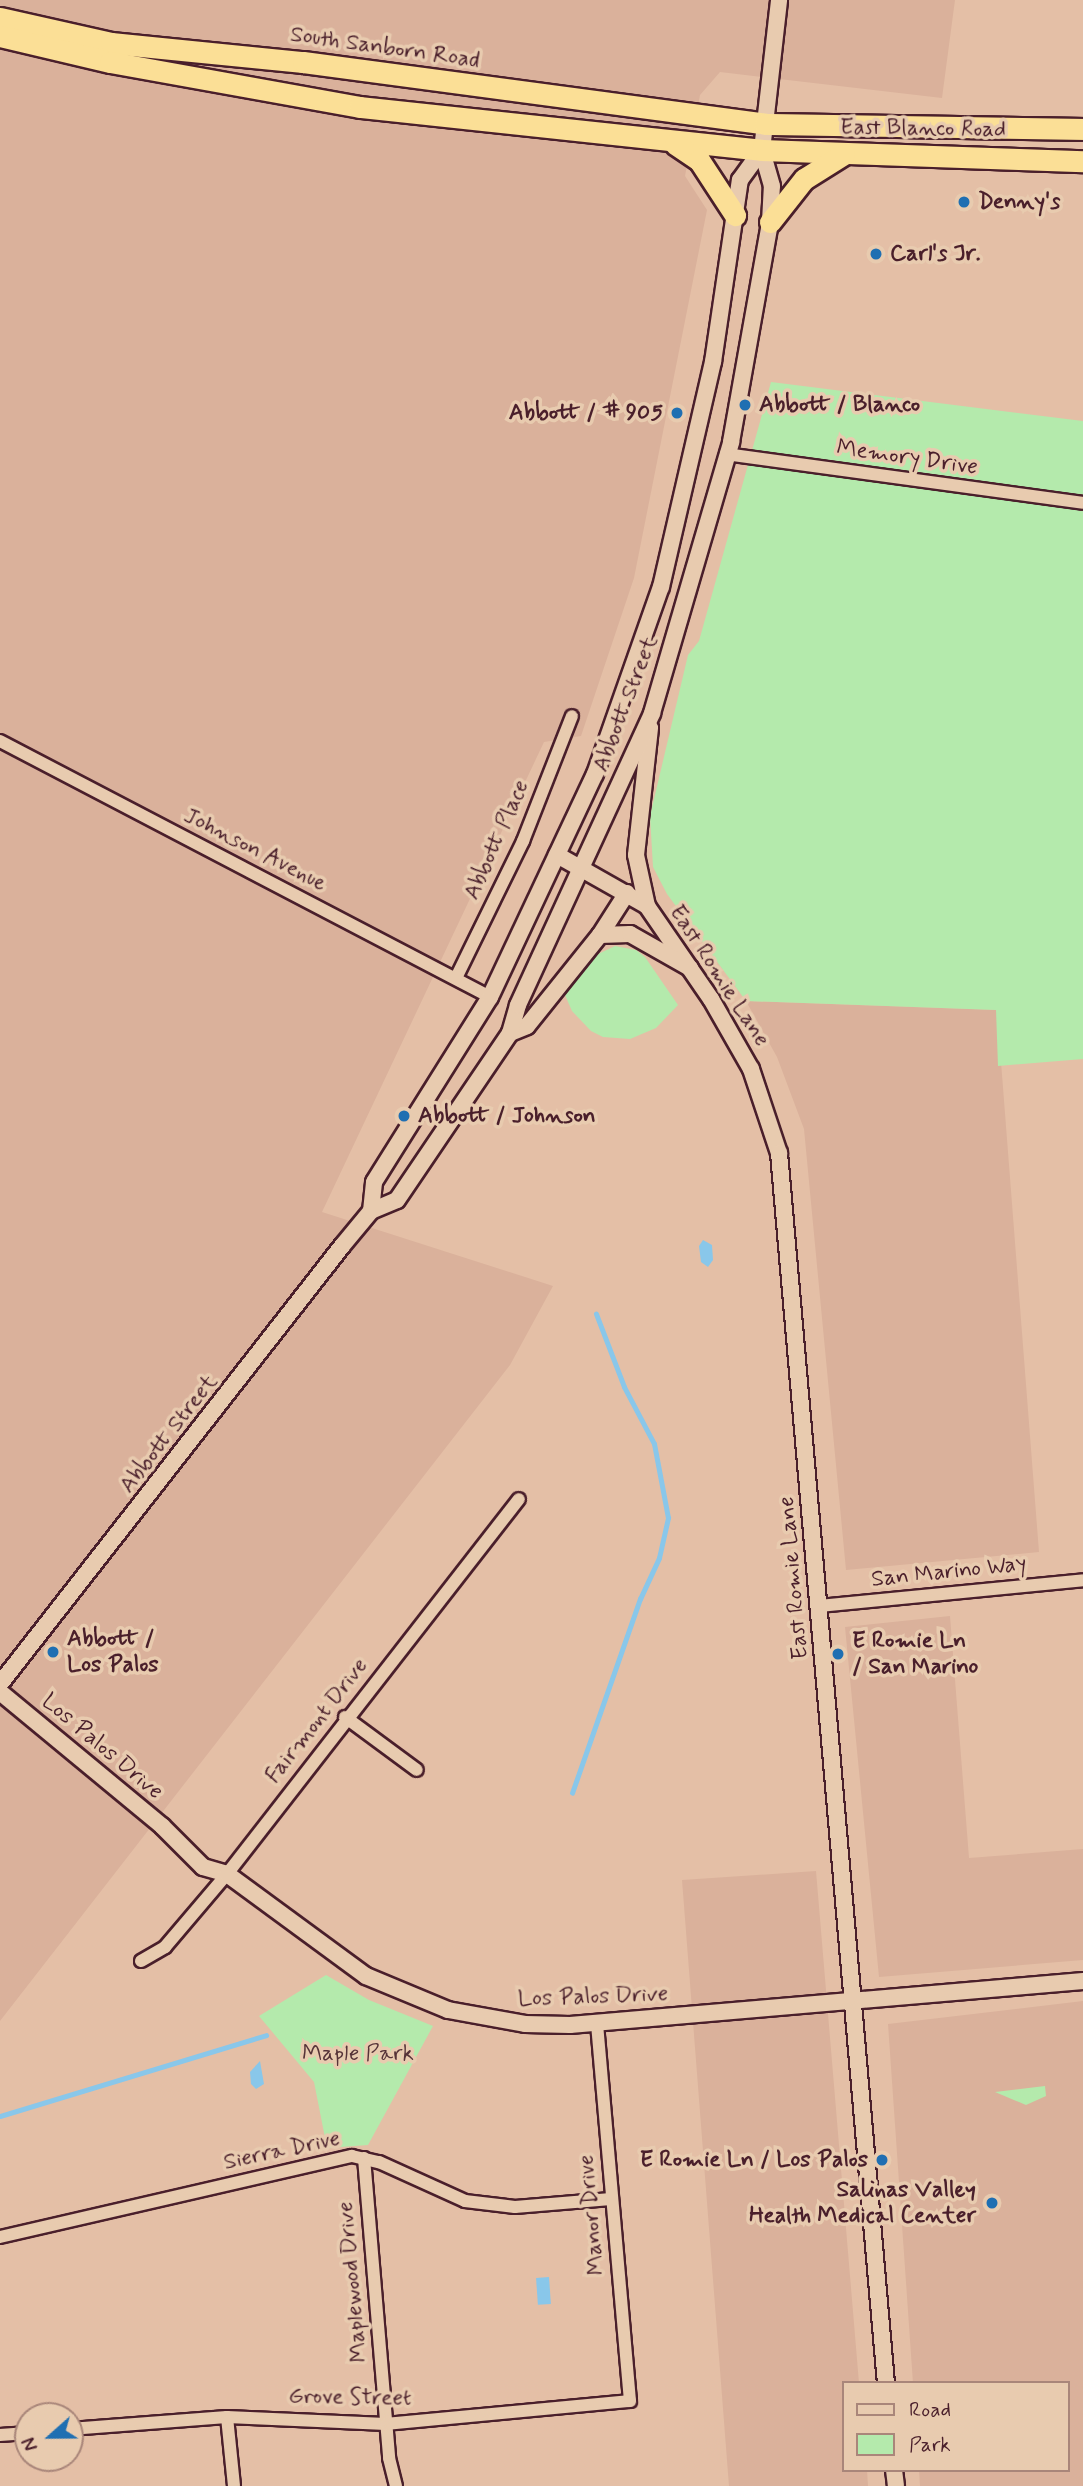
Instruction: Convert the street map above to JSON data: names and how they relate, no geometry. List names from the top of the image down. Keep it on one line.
{"streets":{"highway":["South Sanborn Road","East Blanco Road"],"main road":["Abbott Street","East Romie Lane","Los Palos Drive"],"street":["Memory Drive","Abbott Place","Johnson Avenue","San Marino Way","Fairmont Drive","Sierra Drive","Manor Drive","Maplewood Drive","Grove Street"]},"crossings":[["South Sanborn Road","East Blanco Road"],["South Sanborn Road","Abbott Street"],["East Blanco Road","Abbott Street"],["Memory Drive","Abbott Street"],["Abbott Street","Johnson Avenue"],["Abbott Street","East Romie Lane"],["Abbott Place","Johnson Avenue"],["East Romie Lane","San Marino Way"],["East Romie Lane","Los Palos Drive"],["Fairmont Drive","Los Palos Drive"],["Los Palos Drive","Manor Drive"],["Sierra Drive","Manor Drive"],["Sierra Drive","Maplewood Drive"],["Manor Drive","Grove Street"],["Maplewood Drive","Grove Street"]],"parks":["Maple Park"],"places":["Denny's","Carl's Jr.","Abbott / Blanco","Abbott / # 905","Abbott / Johnson","Abbott / Los Palos","E Romie Ln / San Marino","E Romie Ln / Los Palos","Salinas Valley Health Medical Center"],"legend":["Road","Park"],"north":"left"}
